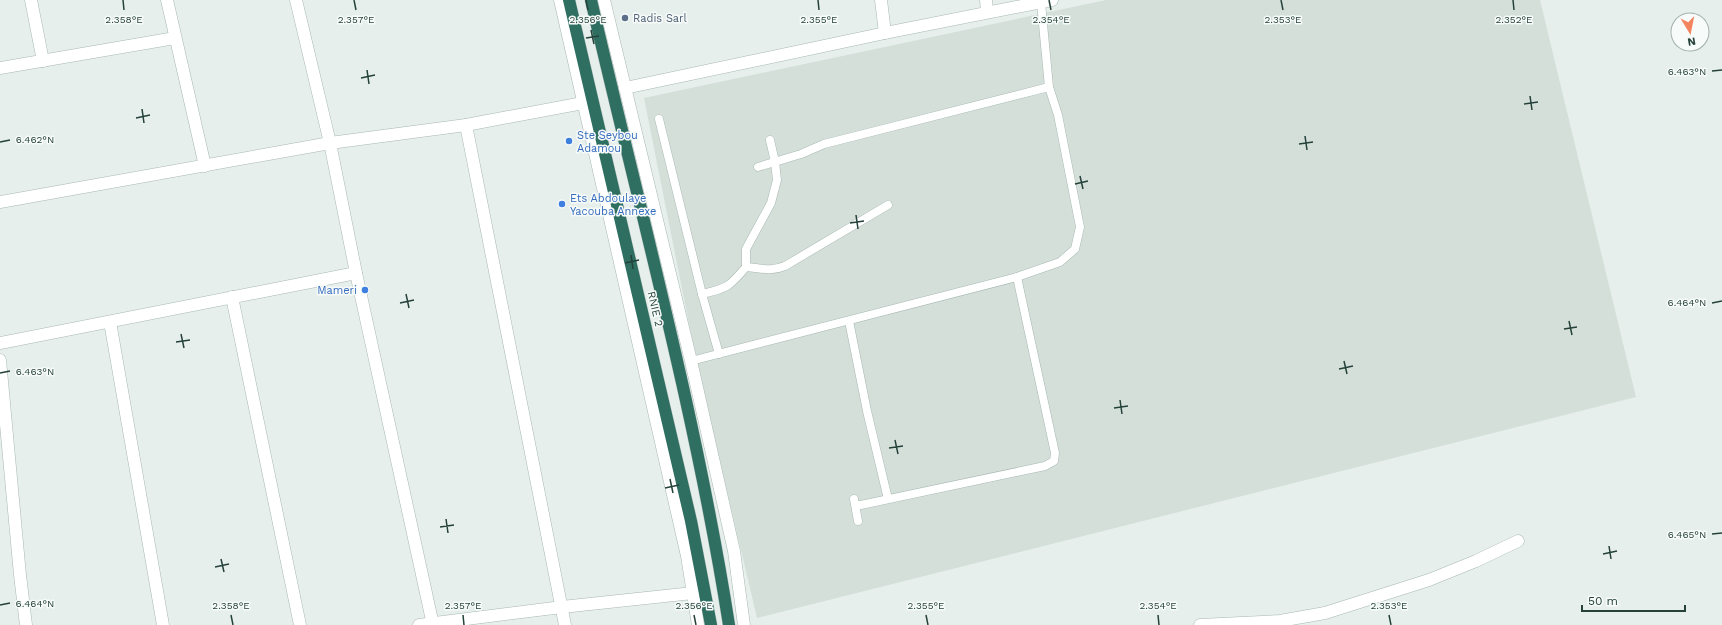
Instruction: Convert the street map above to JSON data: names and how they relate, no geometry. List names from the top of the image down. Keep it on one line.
{"streets":{"highway":["RNIE 2"]},"places":["Radis Sarl","Ste Seybou Adamou","Ets Abdoulaye Yacouba Annexe","Mameri"],"scale_bar":"50 m","north":"bottom","coordinates":["2.358°E","2.357°E","2.356°E","2.355°E","2.354°E","2.353°E","2.352°E","6.463°N","6.462°N","6.464°N","6.465°N"]}
